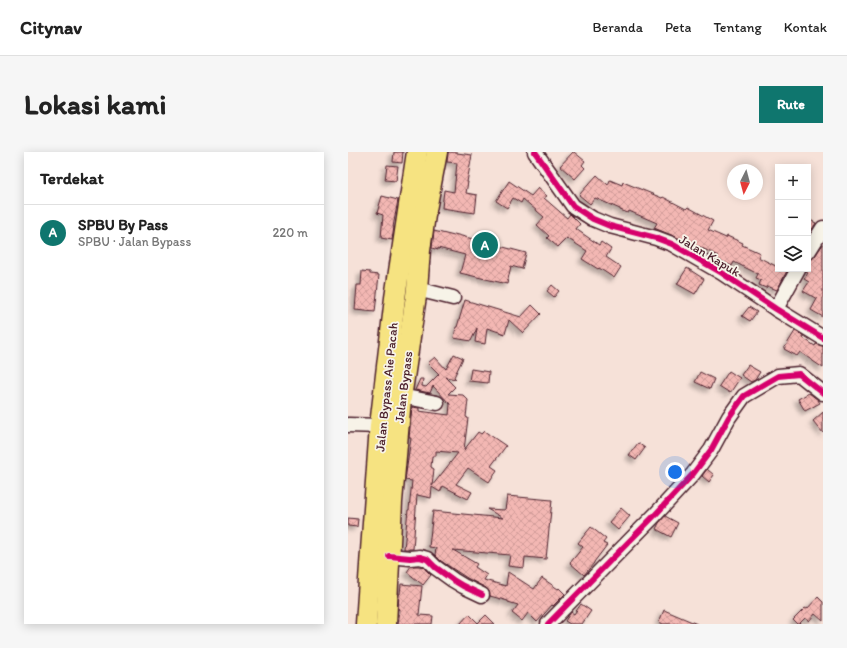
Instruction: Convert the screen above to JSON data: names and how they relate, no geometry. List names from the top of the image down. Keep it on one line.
{"streets":{"highway":["Jalan Bypass Aie Pacah","Jalan Bypass"],"street":["Jalan Kapuk"]},"north":"bottom","page":{"header":"Citynav","nav":["Beranda","Peta","Tentang","Kontak"],"buttons":"Rute","title":"Lokasi kami","heading":"Terdekat","map_buttons":["+","−"],"list":[{"mark":"A","name":"SPBU By Pass","note":"SPBU · Jalan Bypass","value":"220 m"}],"pins":"A"}}
